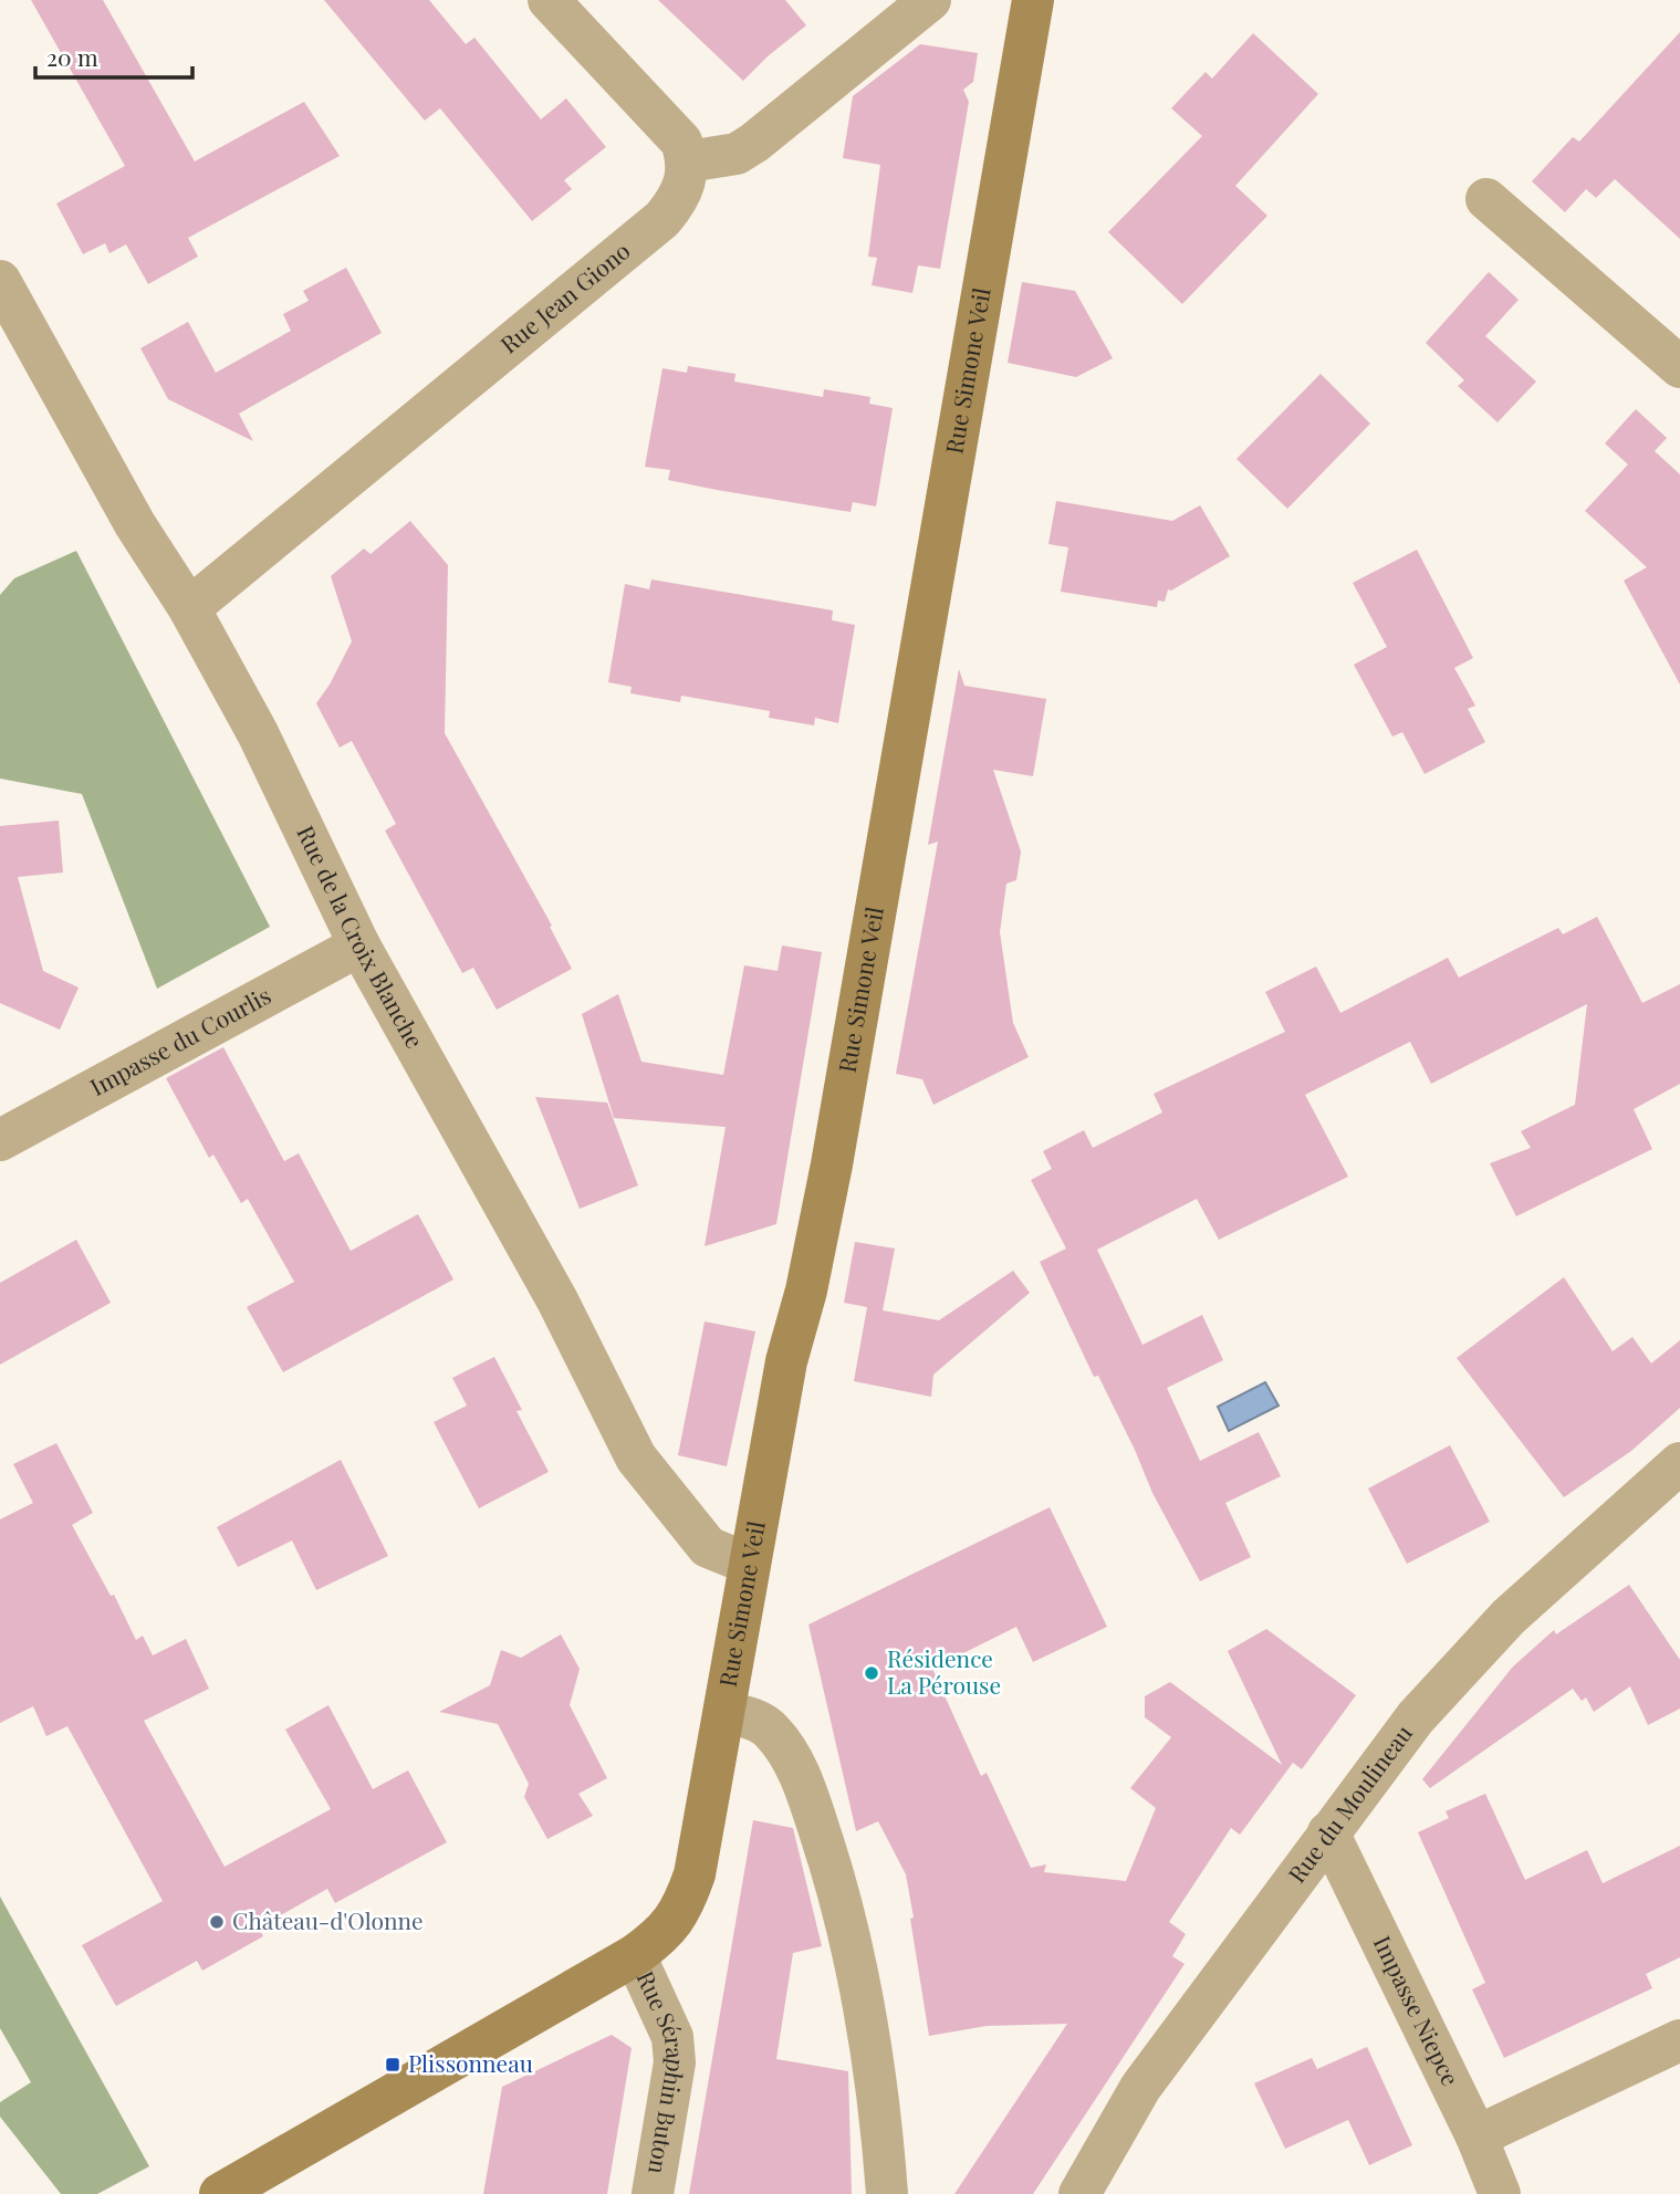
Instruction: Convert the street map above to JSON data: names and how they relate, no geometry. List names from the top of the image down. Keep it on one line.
{"streets":{"main road":["Rue Simone Veil"],"street":["Rue Jean Giono","Rue de la Croix Blanche","Impasse du Courlis","Rue du Moulineau","Impasse Niepce","Rue Séraphin Buton"]},"crossings":[["Rue Jean Giono","Rue de la Croix Blanche"],["Rue Simone Veil","Rue de la Croix Blanche"],["Rue Simone Veil","Rue Séraphin Buton"],["Rue de la Croix Blanche","Impasse du Courlis"],["Rue du Moulineau","Impasse Niepce"]],"places":{"other":["Résidence La Pérouse","Château-d'Olonne"],"transit":["Plissonneau"]},"scale_bar":"20 m"}
